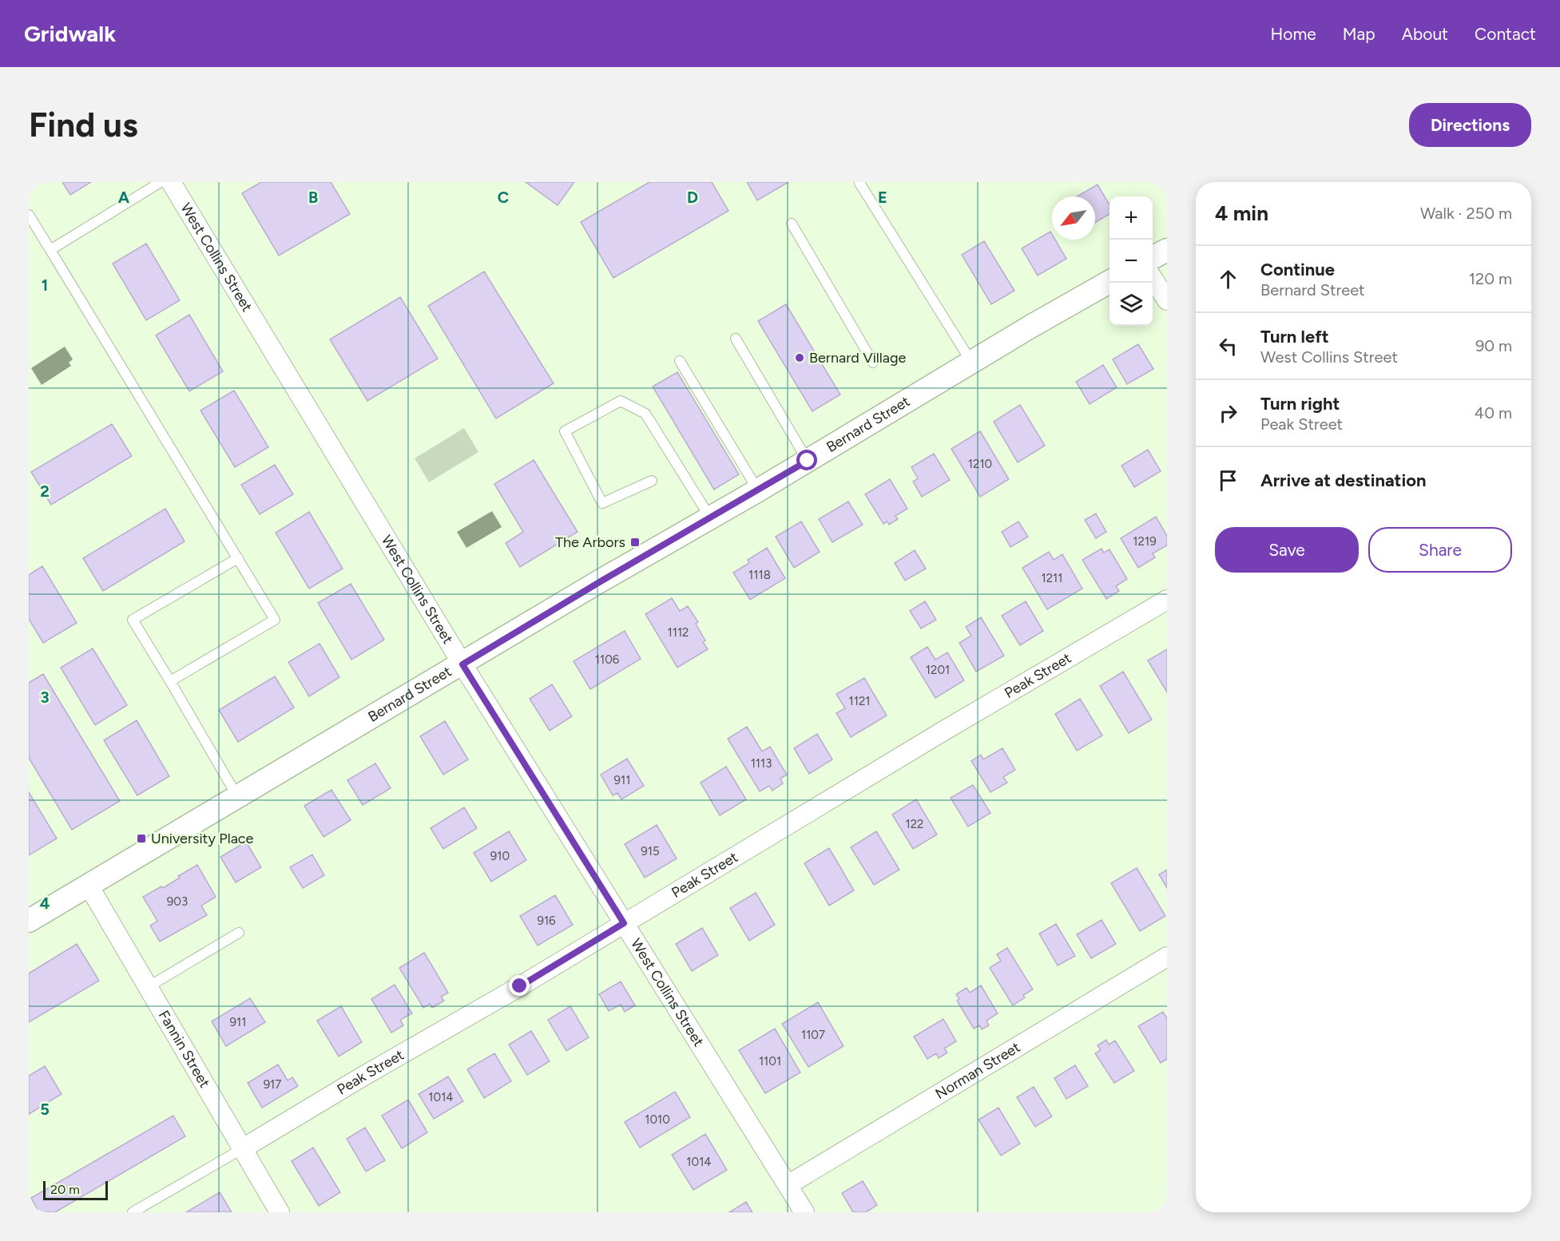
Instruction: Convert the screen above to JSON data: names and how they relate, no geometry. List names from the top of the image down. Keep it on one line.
{"streets":{"street":["West Collins Street","Bernard Street","Peak Street","Fannin Street","Norman Street"]},"crossings":[["West Collins Street","Bernard Street"],["West Collins Street","Peak Street"],["West Collins Street","Norman Street"],["Bernard Street","Fannin Street"],["Peak Street","Fannin Street"]],"places":{"other":["Bernard Village"],"transit":["The Arbors","University Place"]},"house_numbers":["1210","1219","1118","1211","1112","1106","1201","1121","1113","911","122","915","910","903","916","911","1107","1101","917","1014","1010","1014"],"scale_bar":"20 m","north":"bottom left","page":{"header":"Gridwalk","nav":["Home","Map","About","Contact"],"buttons":["Directions",["Save","Share"]],"title":"Find us","heading":["4 min","Walk · 250 m"],"map_buttons":["+","−"],"list":[["Continue","Bernard Street","120 m"],["Turn left","West Collins Street","90 m"],["Turn right","Peak Street","40 m"],"Arrive at destination"],"scale":"20 m"},"grid":{"columns":["A","B","C","D","E"],"rows":["1","2","3","4","5"]}}
